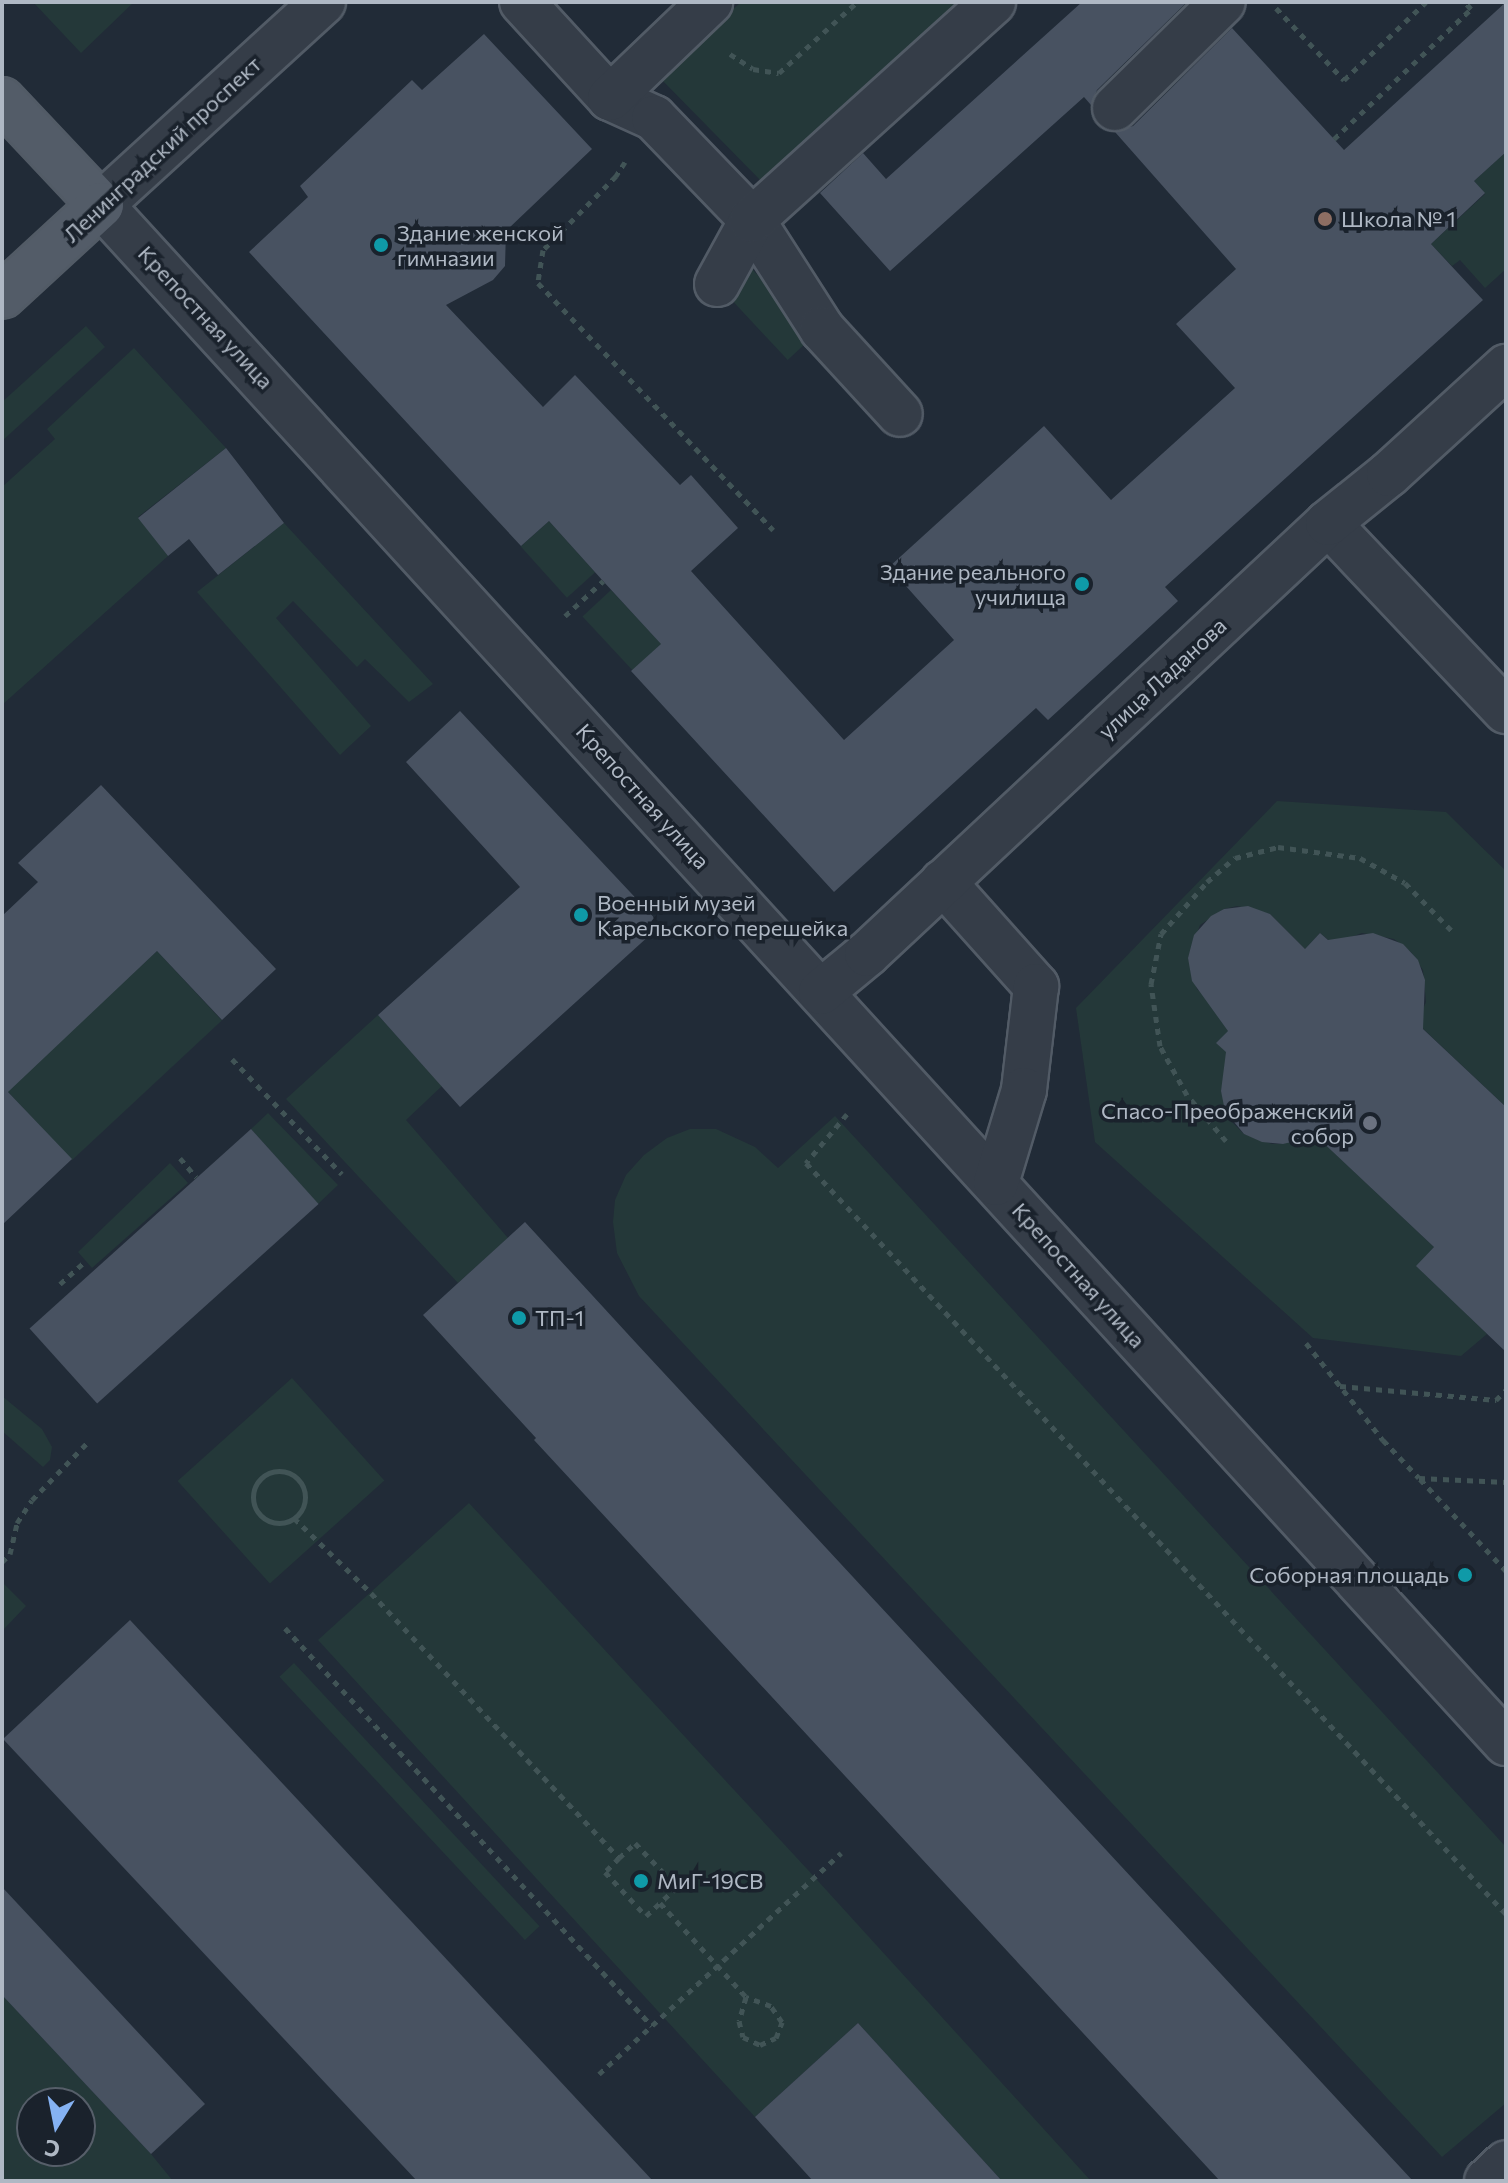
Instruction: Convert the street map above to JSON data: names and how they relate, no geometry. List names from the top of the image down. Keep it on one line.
{"streets":{"main road":["Ленинградский проспект","Крепостная улица"],"street":["улица Ладанова"]},"crossings":[["Ленинградский проспект","Крепостная улица"],["Крепостная улица","улица Ладанова"]],"places":["Школа № 1","Здание женской гимназии","Здание реального училища","Военный музей Карельского перешейка","Спасо-Преображенский собор","ТП-1","Соборная площадь","МиГ-19СВ"],"north":"bottom"}
